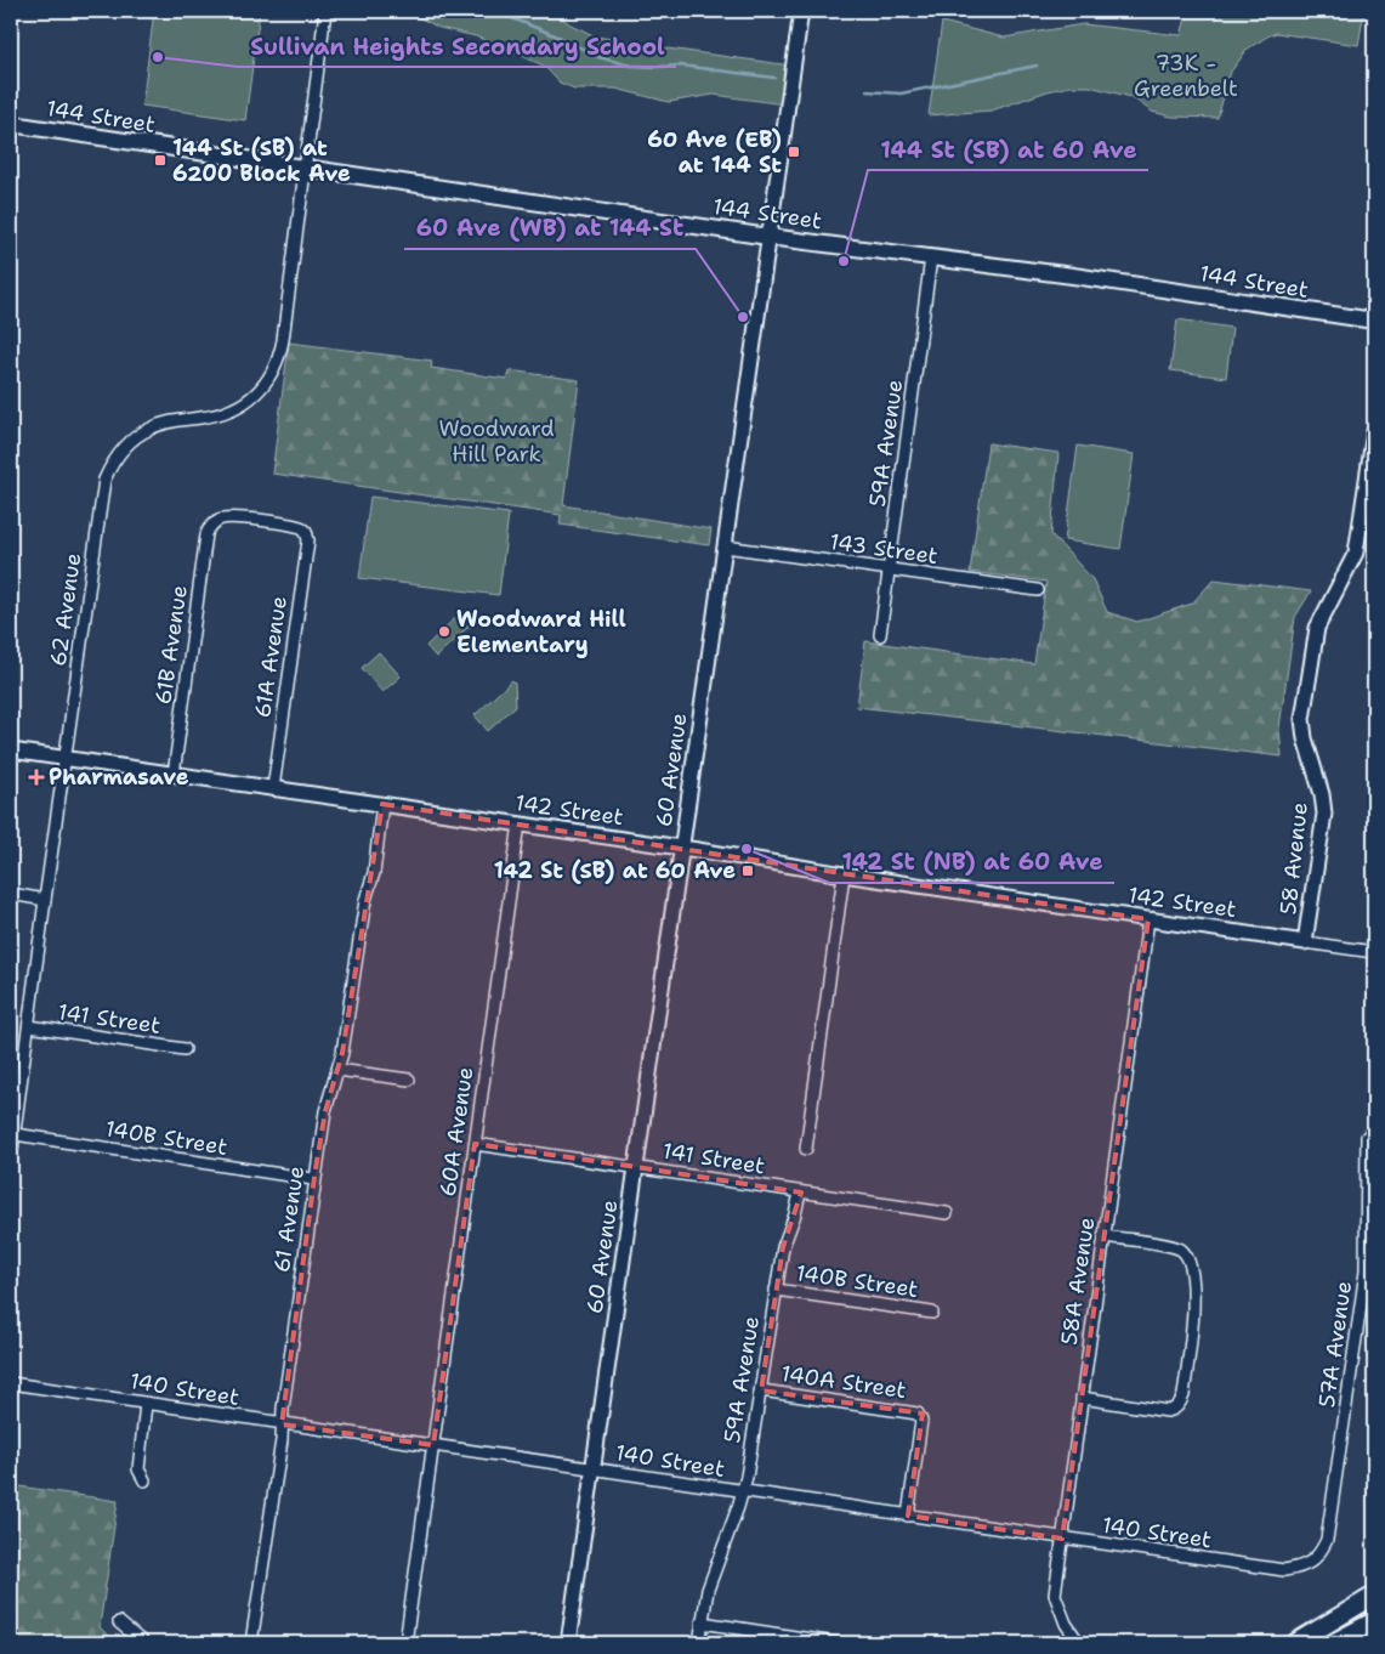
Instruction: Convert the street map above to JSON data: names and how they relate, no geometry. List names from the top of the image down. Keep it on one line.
{"streets":{"main road":["144 Street"],"street":["59A Avenue","143 Street","62 Avenue","61B Avenue","61A Avenue","60 Avenue","142 Street","58 Avenue","141 Street","60A Avenue","140B Street","61 Avenue","58A Avenue","57A Avenue","140A Street","140 Street"]},"crossings":[["144 Street","59A Avenue"],["144 Street","62 Avenue"],["144 Street","60 Avenue"],["59A Avenue","143 Street"],["59A Avenue","141 Street"],["59A Avenue","140B Street"],["59A Avenue","140A Street"],["59A Avenue","140 Street"],["143 Street","60 Avenue"],["62 Avenue","142 Street"],["62 Avenue","141 Street"],["62 Avenue","140B Street"],["61B Avenue","61A Avenue"],["61B Avenue","142 Street"],["61A Avenue","142 Street"],["60 Avenue","142 Street"],["60 Avenue","141 Street"],["60 Avenue","140 Street"],["142 Street","58 Avenue"],["142 Street","60A Avenue"],["142 Street","61 Avenue"],["142 Street","58A Avenue"],["141 Street","60A Avenue"],["60A Avenue","140 Street"],["140B Street","61 Avenue"],["61 Avenue","140 Street"],["58A Avenue","140 Street"],["57A Avenue","140 Street"],["140A Street","140 Street"]],"parks":["73K - Greenbelt","Woodward Hill Park"],"places":{"other":["Sullivan Heights Secondary School","144 St (SB) at 60 Ave","60 Ave (WB) at 144 St","Woodward Hill Elementary","142 St (NB) at 60 Ave"],"transit":["60 Ave (EB) at 144 St","144 St (SB) at 6200 Block Ave","142 St (SB) at 60 Ave"],"health":["Pharmasave"]}}
